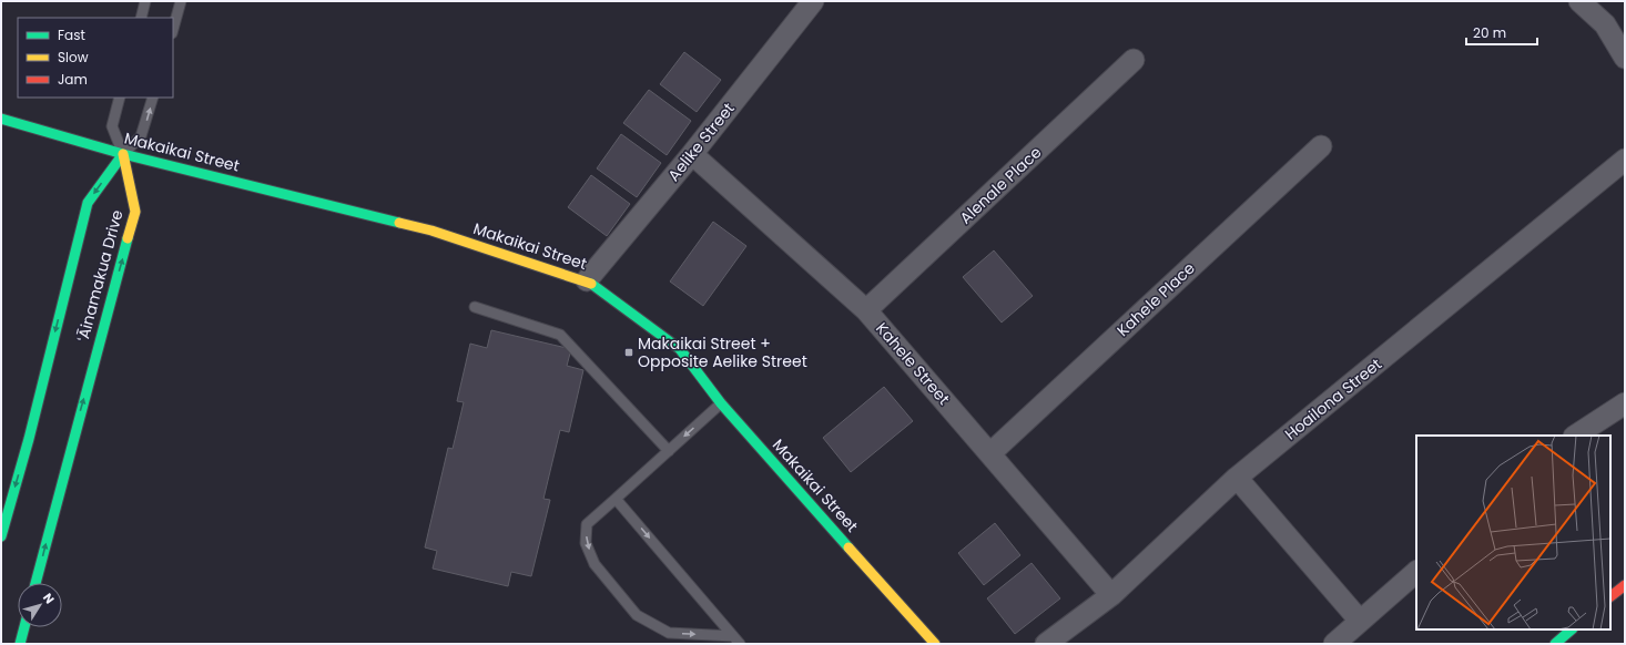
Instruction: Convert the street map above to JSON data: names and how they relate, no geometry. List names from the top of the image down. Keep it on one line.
{"streets":{"street":["Aelike Street","Makaikai Street","Alenale Place","ʻĀinamakua Drive","Kahele Place","Kahele Street","Hoailona Street"]},"crossings":[["Aelike Street","Makaikai Street"],["Aelike Street","Kahele Street"],["Makaikai Street","ʻĀinamakua Drive"],["Alenale Place","Kahele Street"],["Kahele Place","Kahele Street"],["Kahele Street","Hoailona Street"]],"places":{"transit":["Makaikai Street + Opposite Aelike Street"]},"legend":["Fast","Slow","Jam"],"scale_bar":"20 m","north":"top right"}
